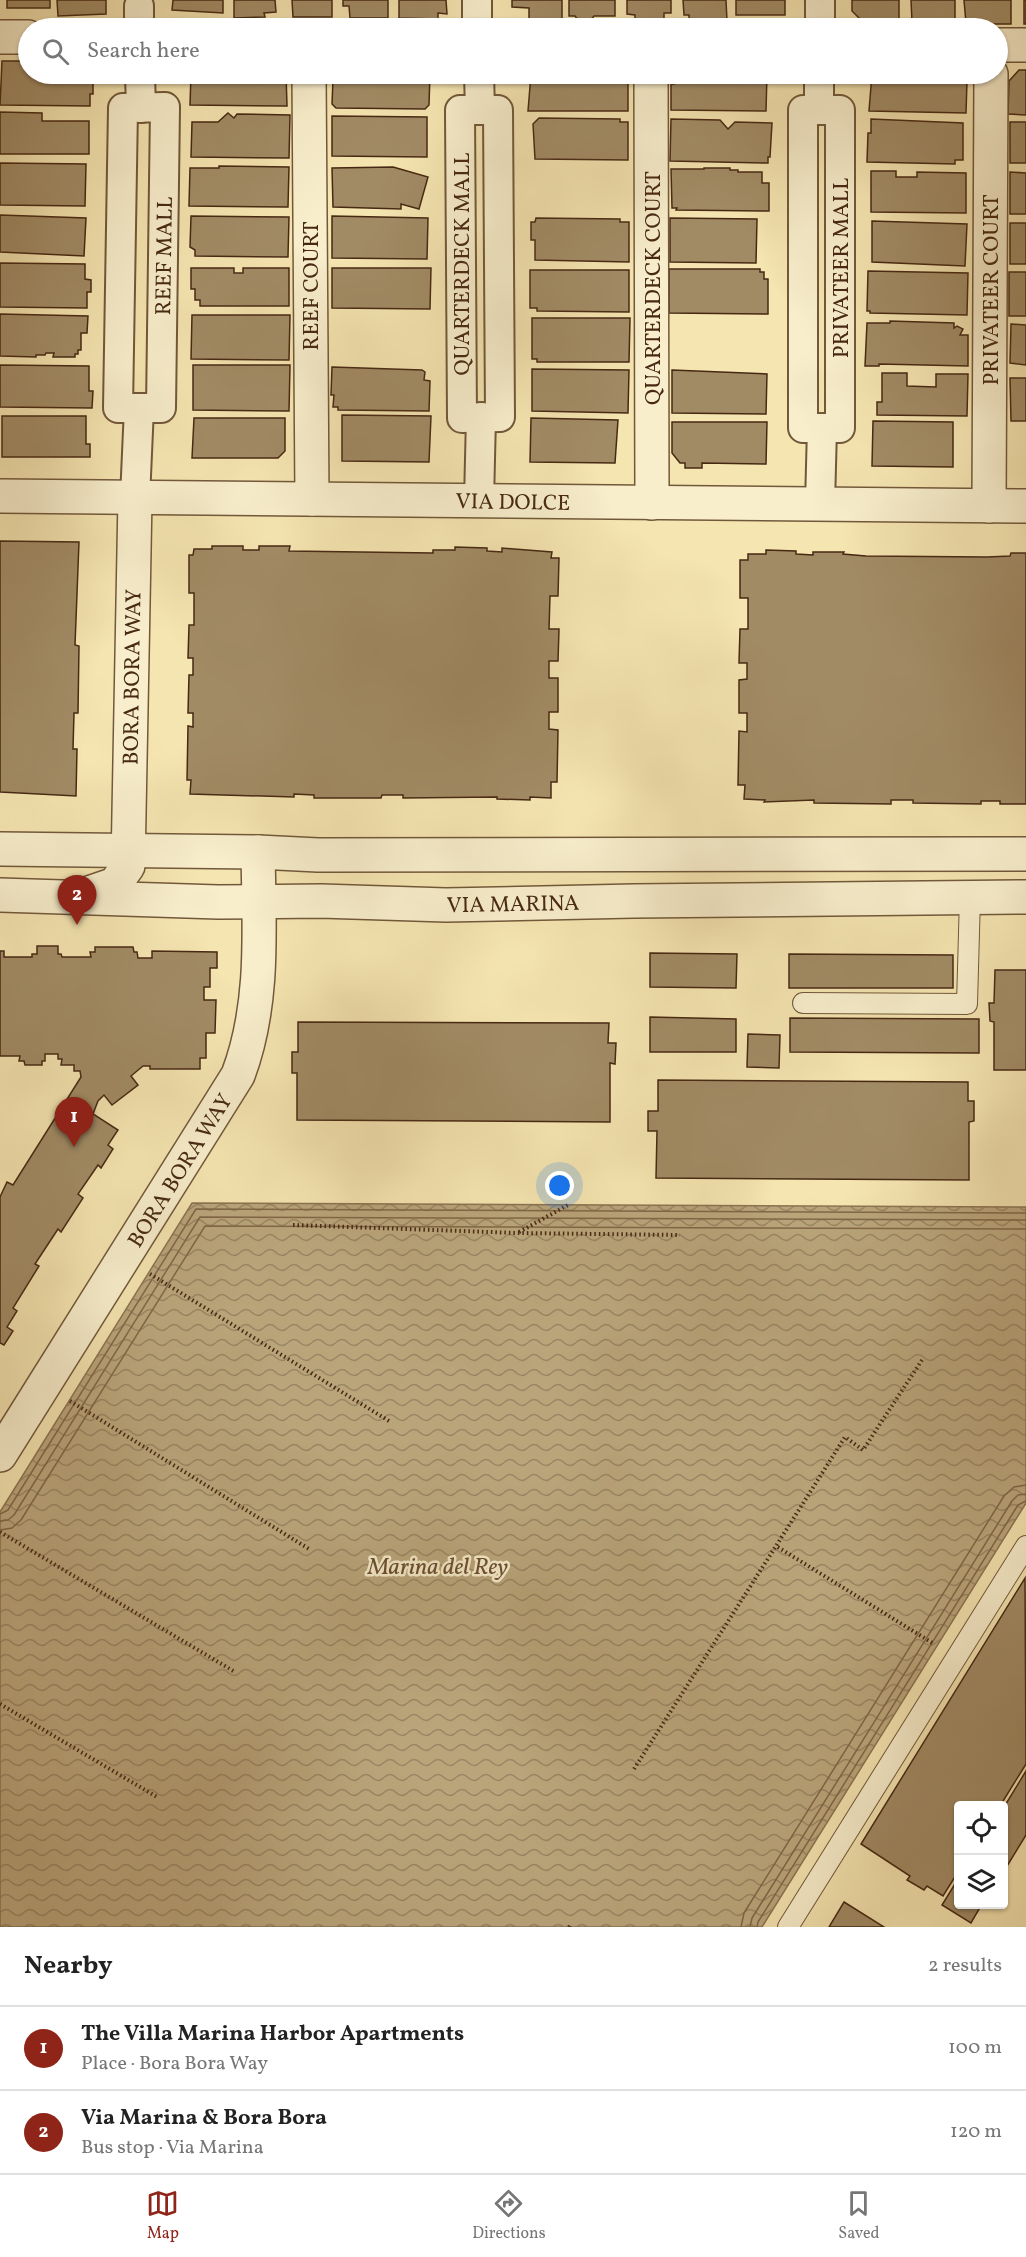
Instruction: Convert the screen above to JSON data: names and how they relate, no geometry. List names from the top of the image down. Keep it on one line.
{"streets":{"street":["REEF MALL","QUARTERDECK MALL","PRIVATEER MALL","REEF COURT","QUARTERDECK COURT","PRIVATEER COURT","VIA DOLCE","BORA BORA WAY","VIA MARINA"]},"crossings":[["REEF COURT","VIA DOLCE"],["QUARTERDECK COURT","VIA DOLCE"],["PRIVATEER COURT","VIA DOLCE"],["VIA DOLCE","BORA BORA WAY"],["BORA BORA WAY","VIA MARINA"]],"water":["Marina del Rey"],"page":{"search":"Search here","pins":["2","1"],"heading":["Nearby","2 results"],"list":[{"mark":"1","name":"The Villa Marina Harbor Apartments","note":"Place · Bora Bora Way","value":"100 m"},{"mark":"2","name":"Via Marina & Bora Bora","note":"Bus stop · Via Marina","value":"120 m"}],"nav":["Map","Directions","Saved"]}}
